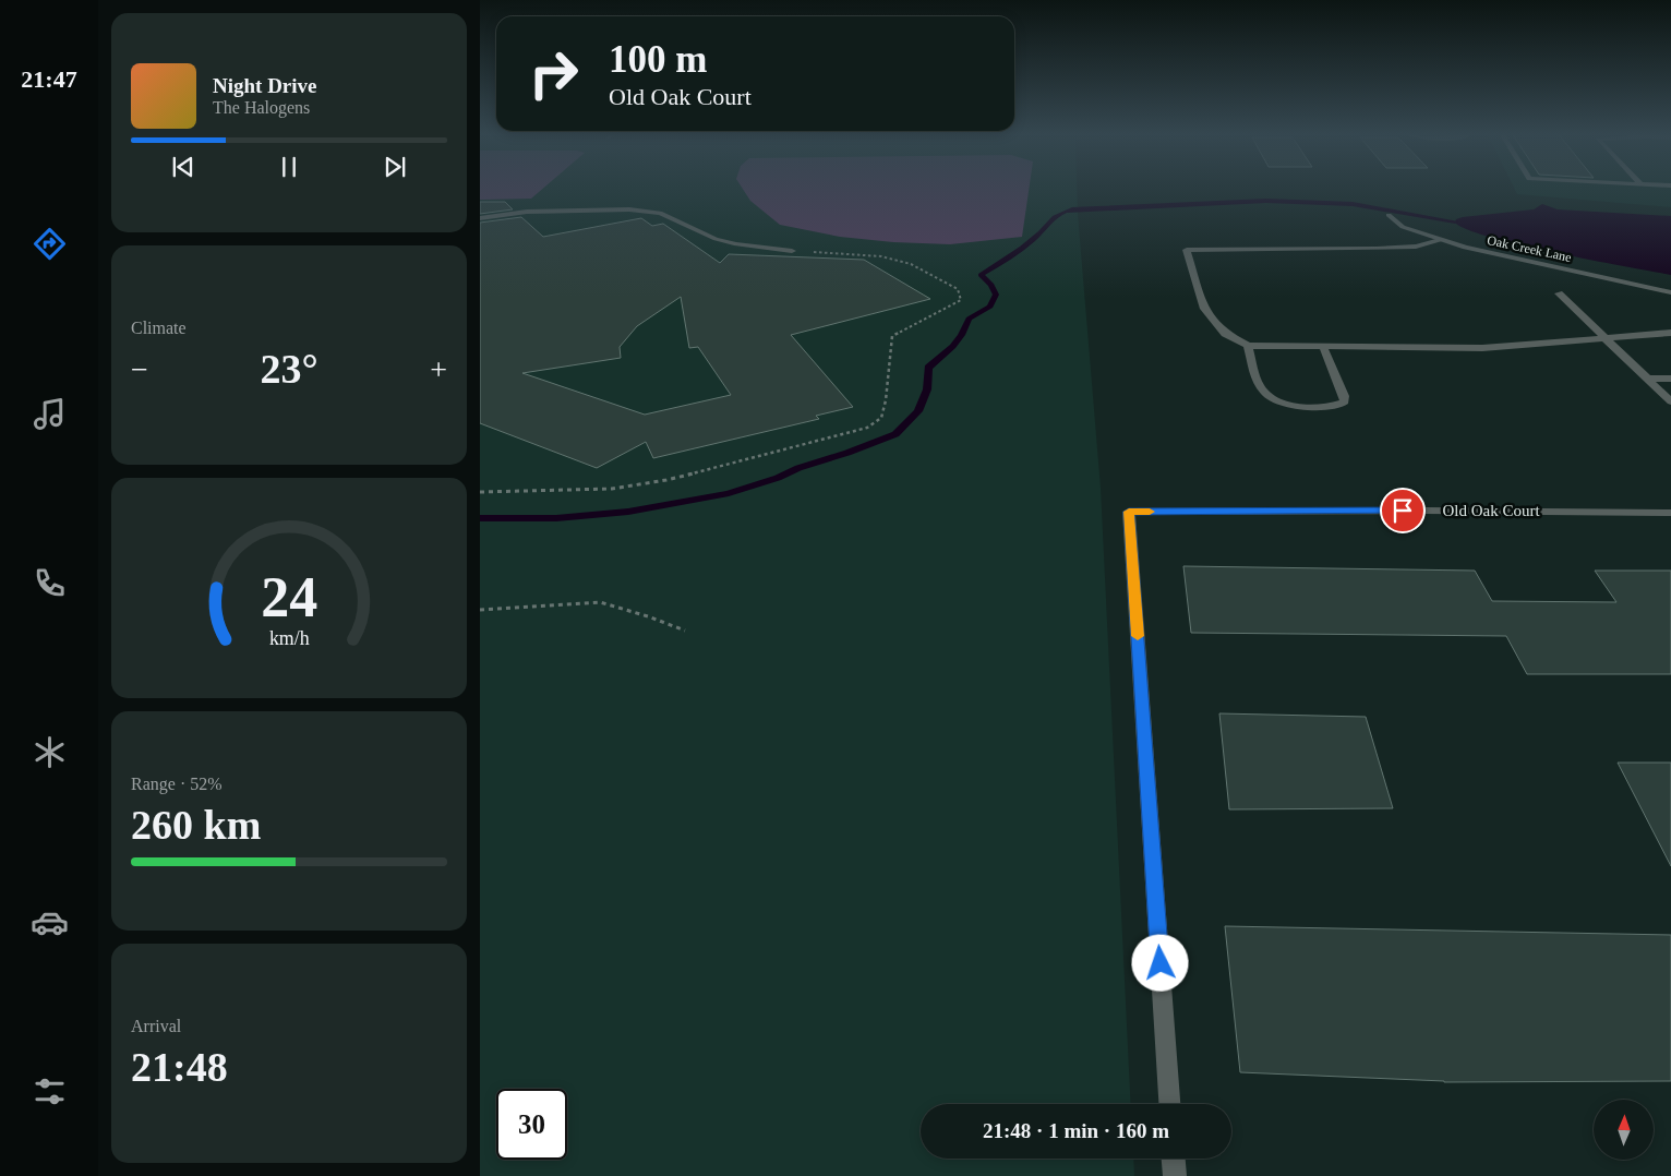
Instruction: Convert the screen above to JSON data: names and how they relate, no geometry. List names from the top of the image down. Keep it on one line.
{"streets":{"street":["Oak Creek Lane","Old Oak Court"]},"north":"top","page":{"tabs":"21:47","turn":["100 m","Old Oak Court"],"song":["Night Drive","The Halogens"],"tile":["Climate",["Range · 52%","260 km"],["Arrival","21:48"]],"heat":["−","23°","+"],"limit":"30","trip":"21:48 · 1 min · 160 m","gauge":["24","km/h"]}}
